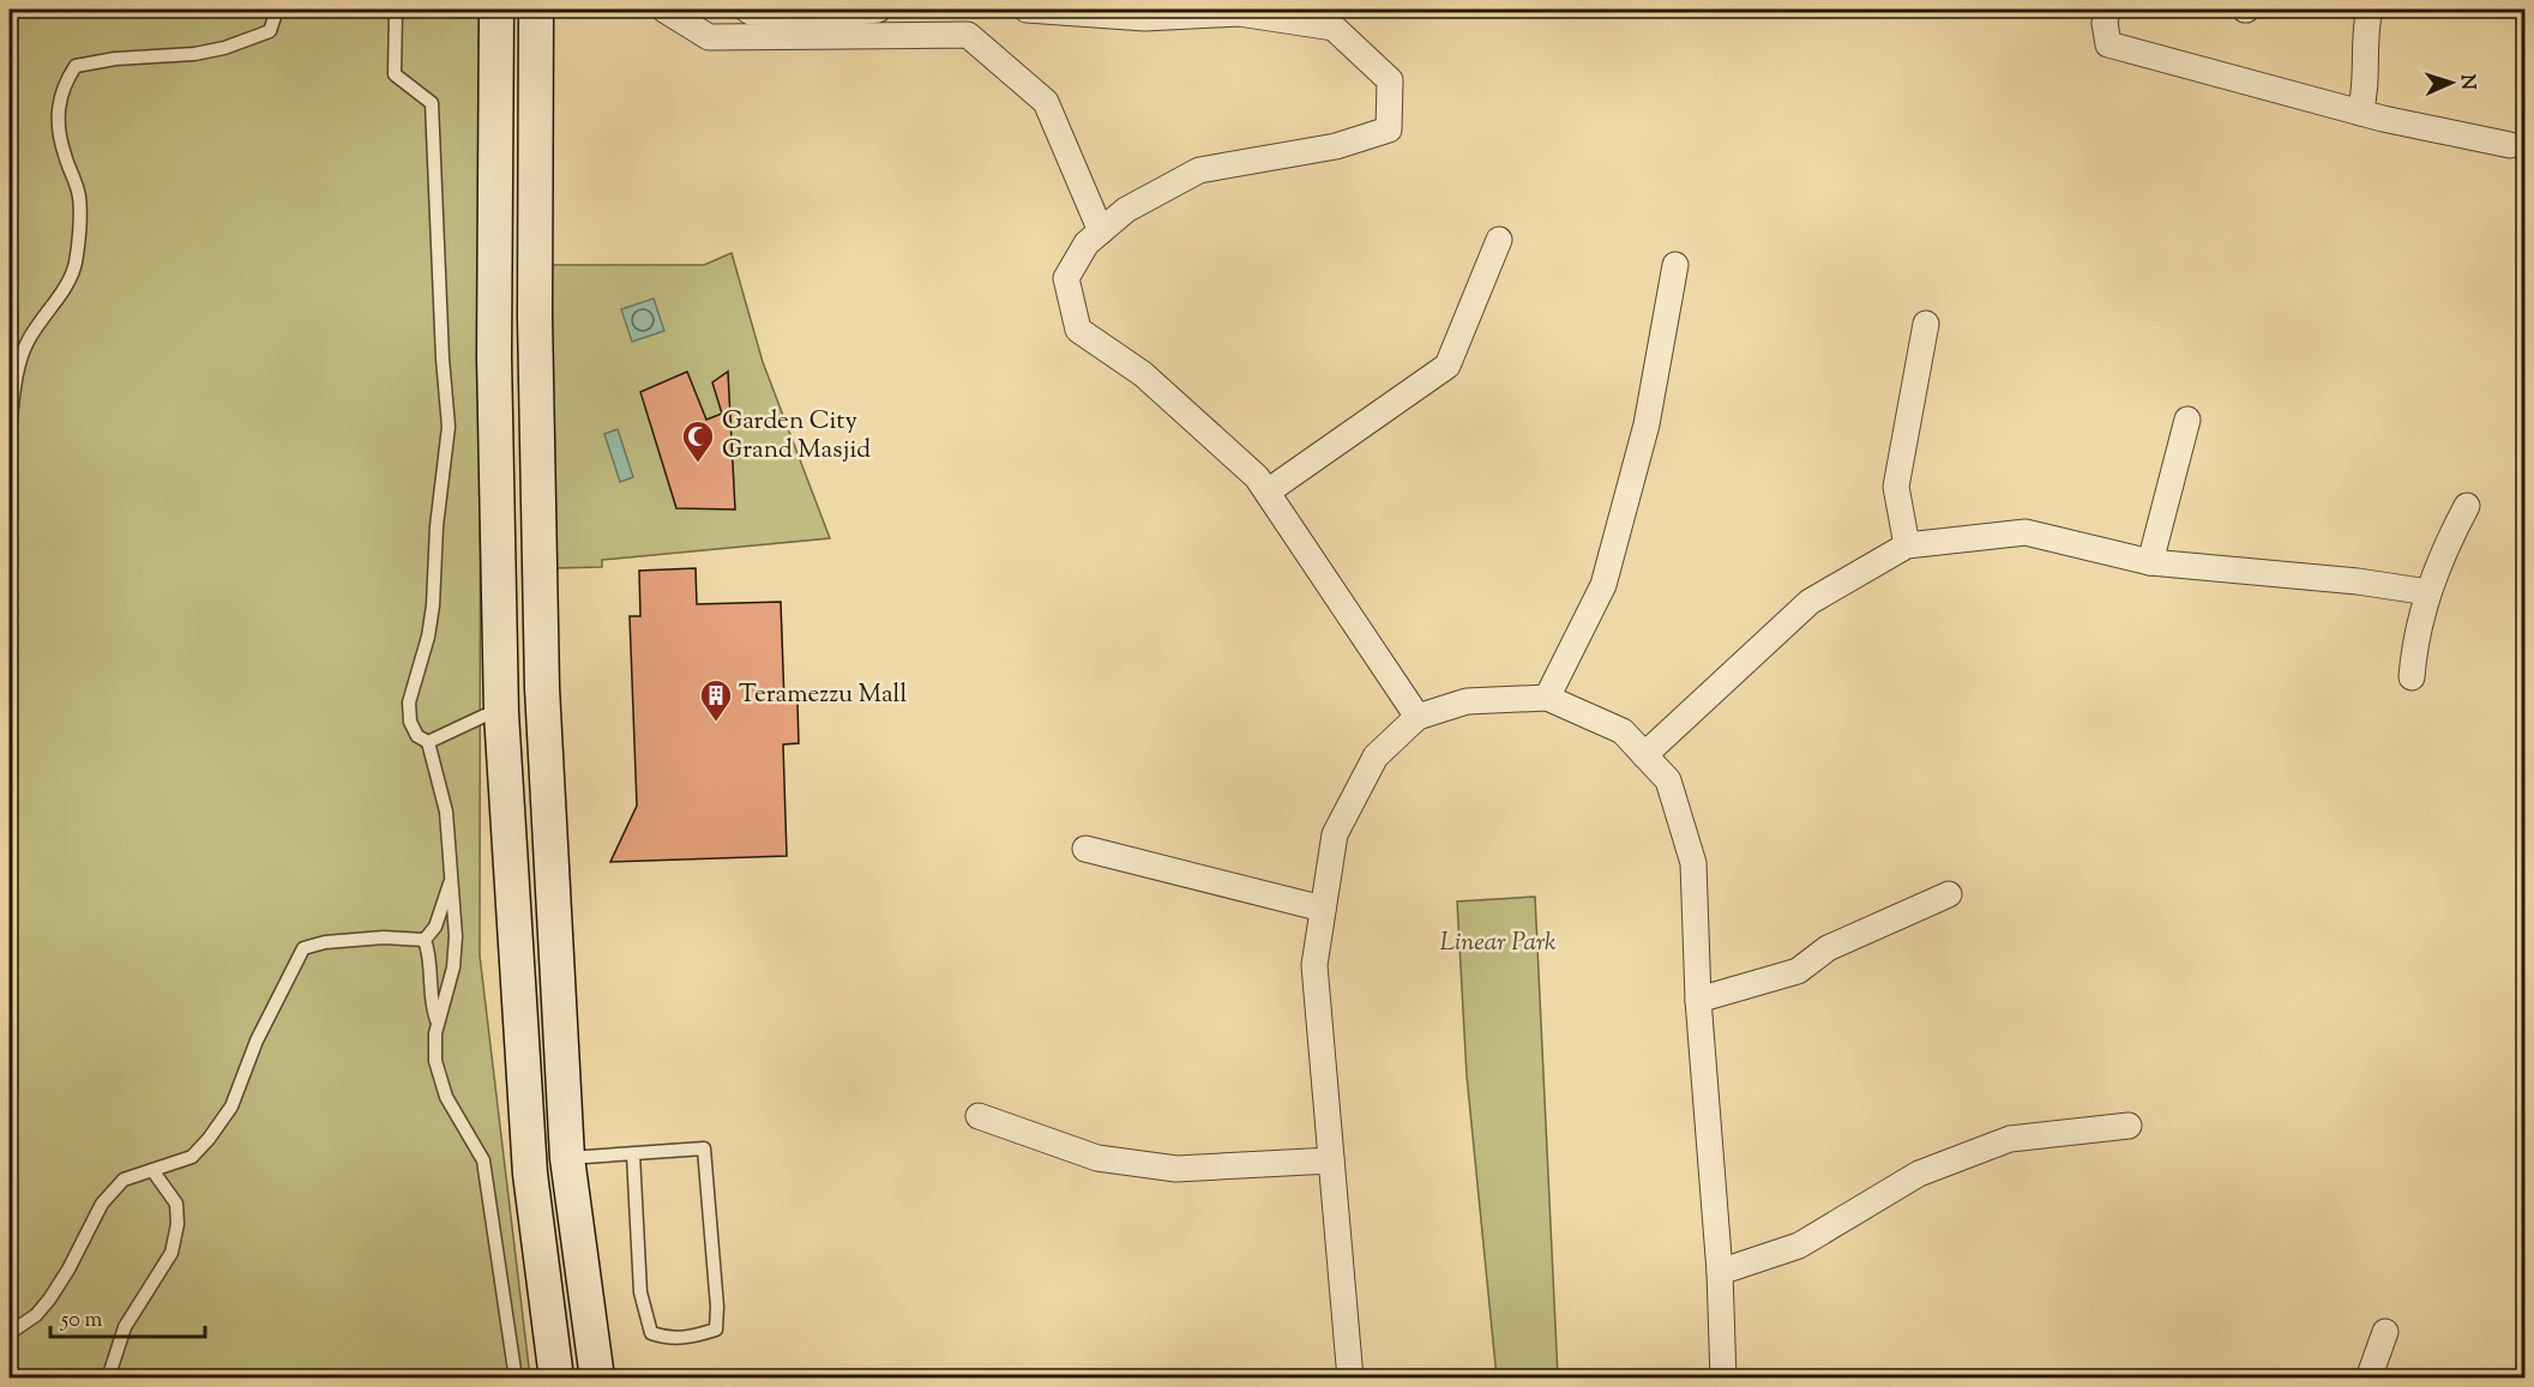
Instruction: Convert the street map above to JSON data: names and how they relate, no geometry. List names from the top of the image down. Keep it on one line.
{"parks":["Linear Park"],"places":{"mosque":["Garden City Grand Masjid"],"building":["Teramezzu Mall"]},"scale_bar":"50 m","north":"right"}
